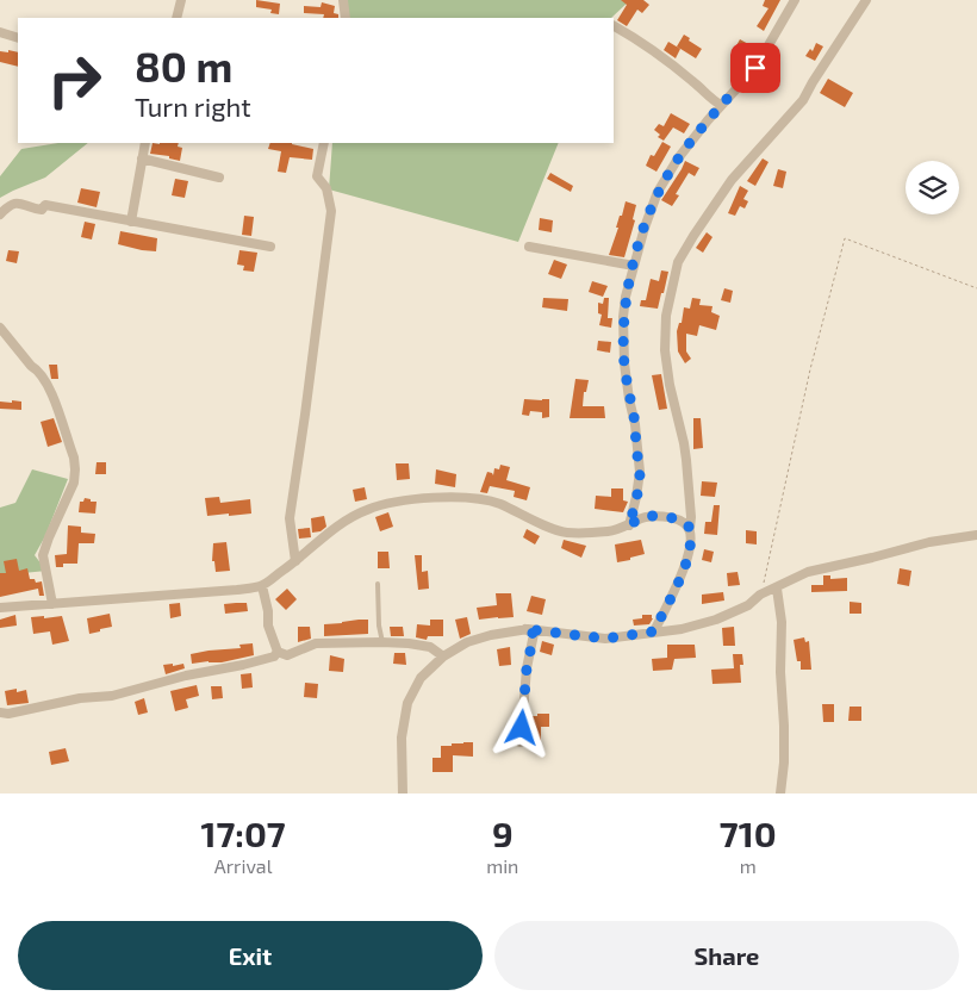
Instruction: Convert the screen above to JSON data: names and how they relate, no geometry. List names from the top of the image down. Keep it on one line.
{"page":{"turn":["80 m","Turn right"],"eta":["17:07","Arrival","9","min","710","m"],"buttons":["Exit","Share"]}}
